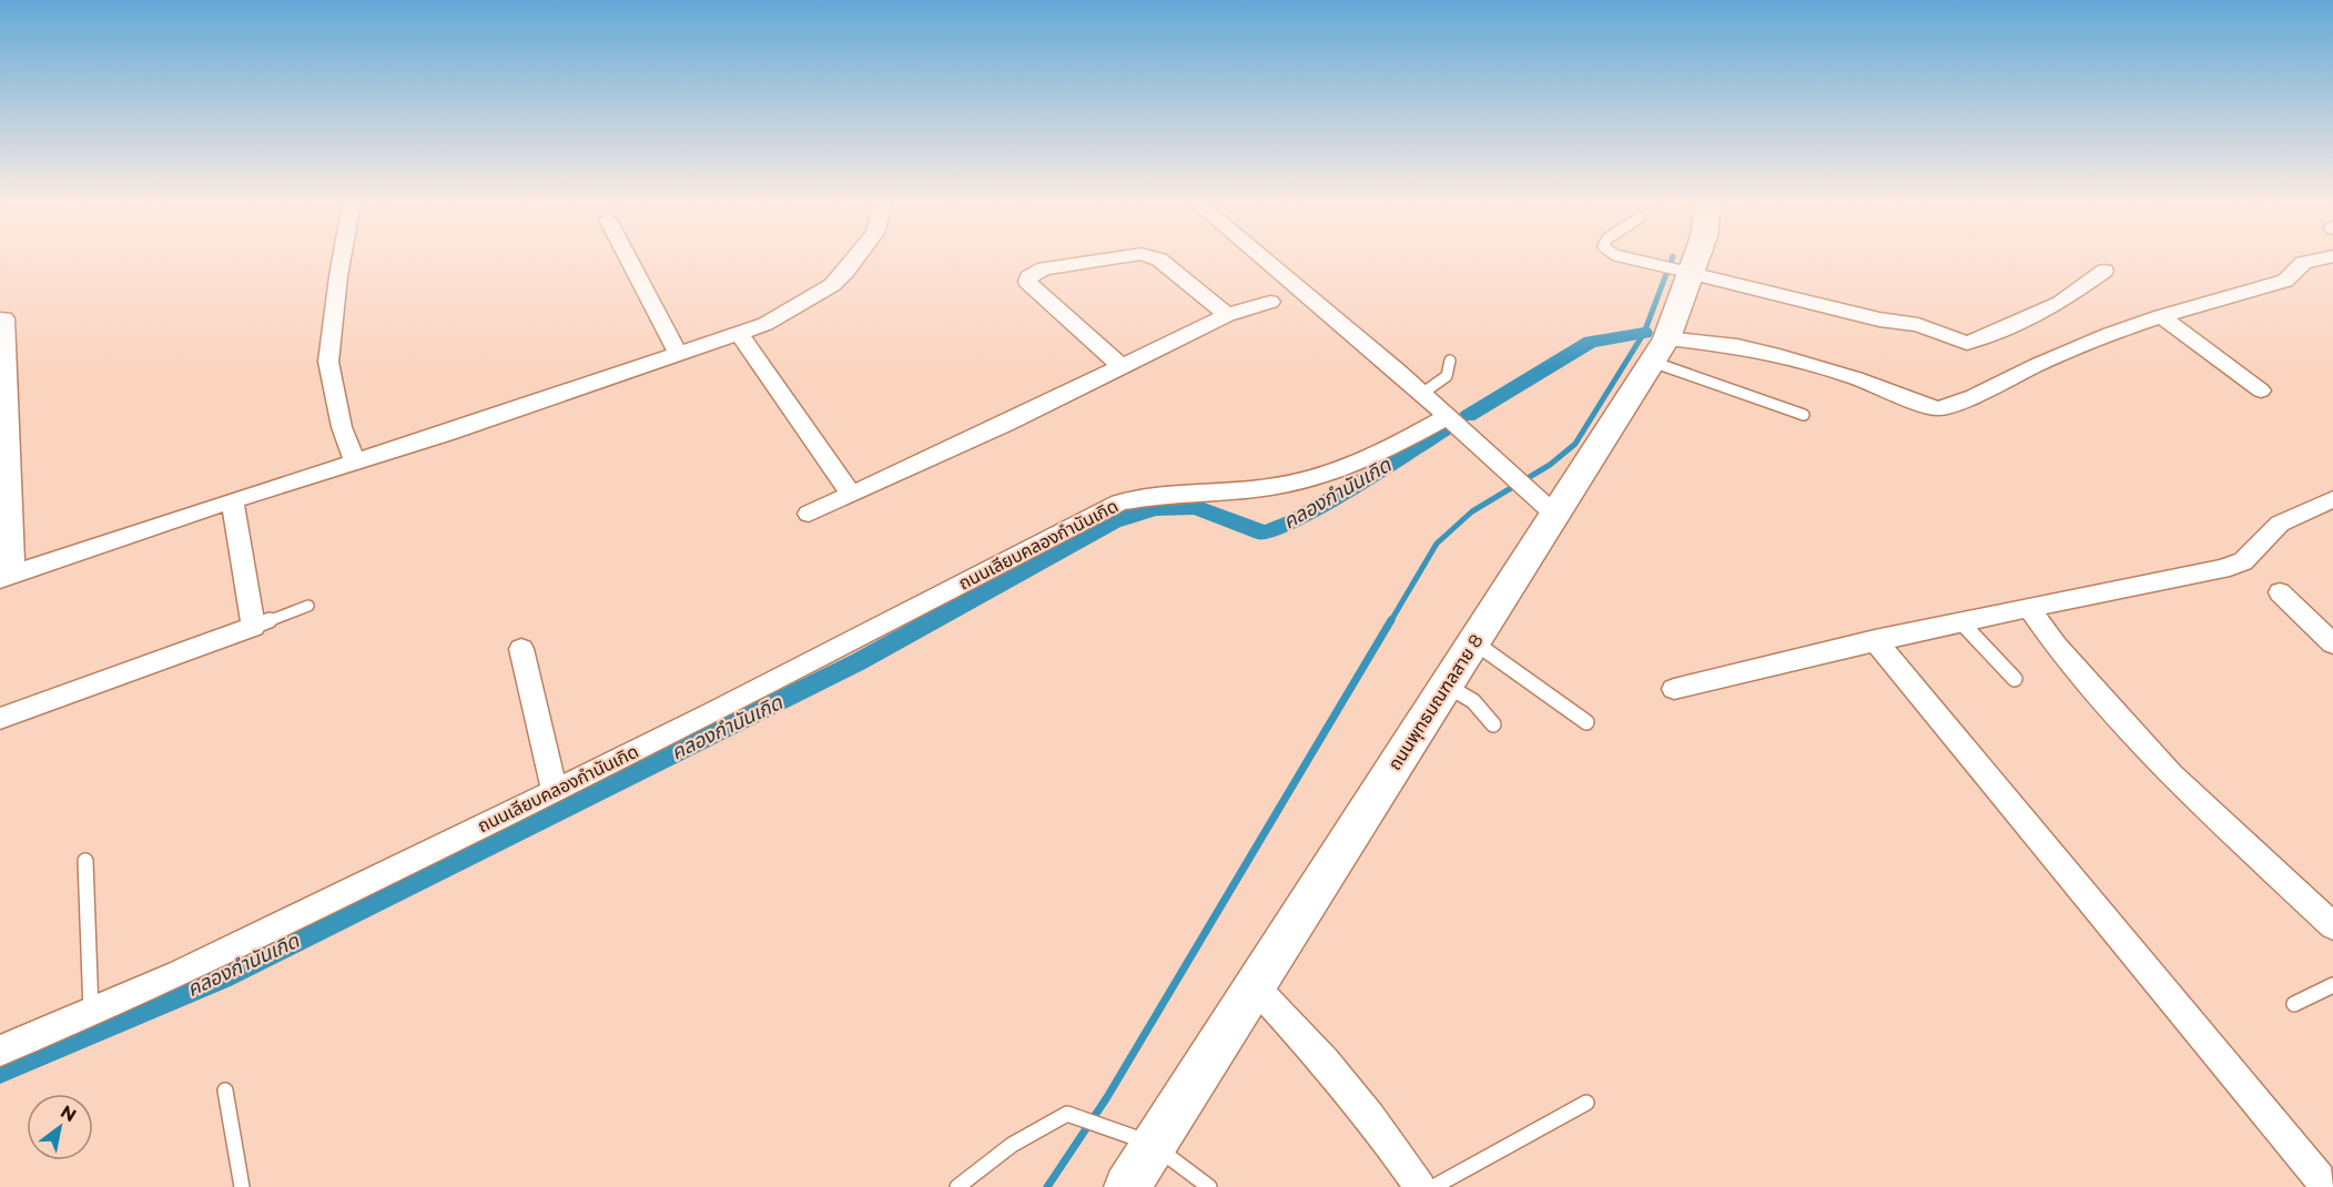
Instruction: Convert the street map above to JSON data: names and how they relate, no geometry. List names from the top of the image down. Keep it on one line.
{"streets":{"street":["ถนนเลียบคลองกำนันเกิด","ถนนพุทธมณฑลสาย 8"]},"water":["คลองกำนันเกิด"],"north":"top right"}
